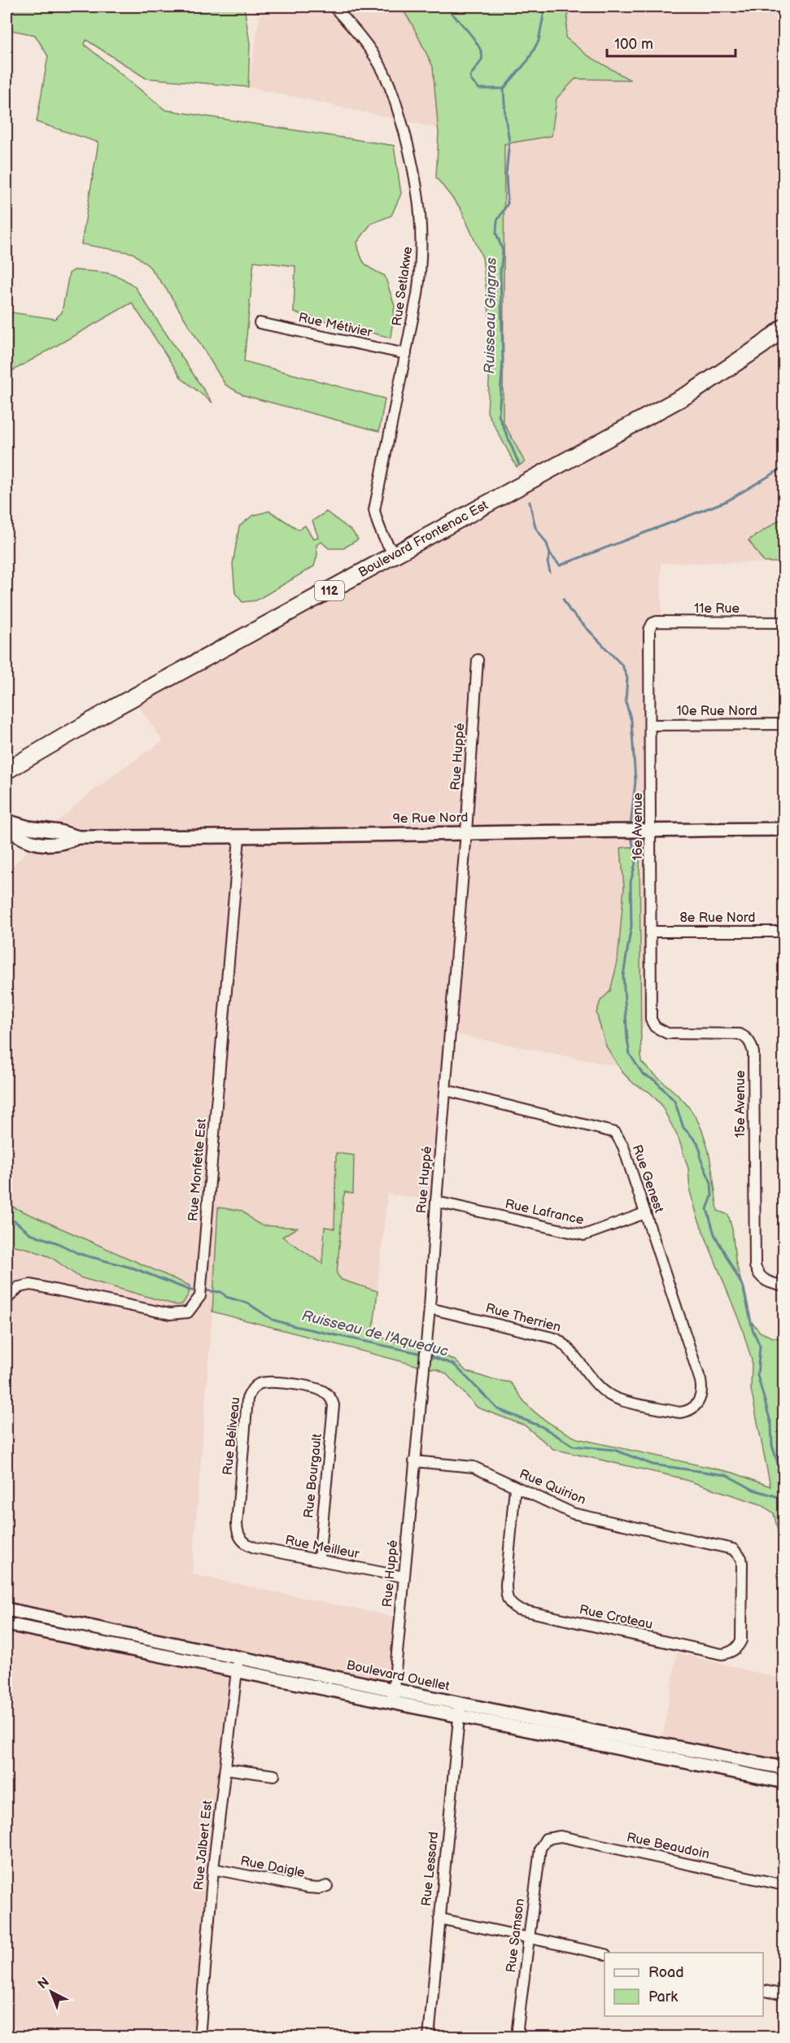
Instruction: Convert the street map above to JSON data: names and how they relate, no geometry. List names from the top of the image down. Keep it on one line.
{"streets":{"main road":["Boulevard Frontenac Est","112"],"street":["Rue Setlakwe","Rue Métivier","11e Rue","10e Rue Nord","Rue Huppé","9e Rue Nord","16e Avenue","8e Rue Nord","15e Avenue","Rue Monfette Est","Rue Genest","Rue Lafrance","Rue Therrien","Rue Béliveau","Rue Bourgault","Rue Quirion","Rue Meilleur","Rue Croteau","Boulevard Ouellet","Rue Jalbert Est","Rue Beaudoin","Rue Daigle","Rue Lessard","Rue Samson"]},"crossings":[["Rue Setlakwe","Rue Métivier"],["Rue Setlakwe","Boulevard Frontenac Est"],["11e Rue","16e Avenue"],["10e Rue Nord","16e Avenue"],["Rue Huppé","9e Rue Nord"],["Rue Huppé","Rue Genest"],["Rue Huppé","Rue Lafrance"],["Rue Huppé","Rue Therrien"],["Rue Huppé","Rue Quirion"],["Rue Huppé","Rue Meilleur"],["Rue Huppé","Boulevard Ouellet"],["9e Rue Nord","16e Avenue"],["9e Rue Nord","Rue Monfette Est"],["16e Avenue","8e Rue Nord"],["16e Avenue","15e Avenue"],["Rue Genest","Rue Lafrance"],["Rue Genest","Rue Therrien"],["Rue Béliveau","Rue Bourgault"],["Rue Béliveau","Rue Meilleur"],["Rue Bourgault","Rue Meilleur"],["Rue Quirion","Rue Croteau"],["Boulevard Ouellet","Rue Jalbert Est"],["Boulevard Ouellet","Rue Lessard"],["Rue Jalbert Est","Rue Daigle"],["Rue Beaudoin","Rue Samson"]],"water":["Ruisseau Gingras","Ruisseau de l'Aqueduc"],"legend":["Road","Park"],"scale_bar":"100 m","north":"top left"}
